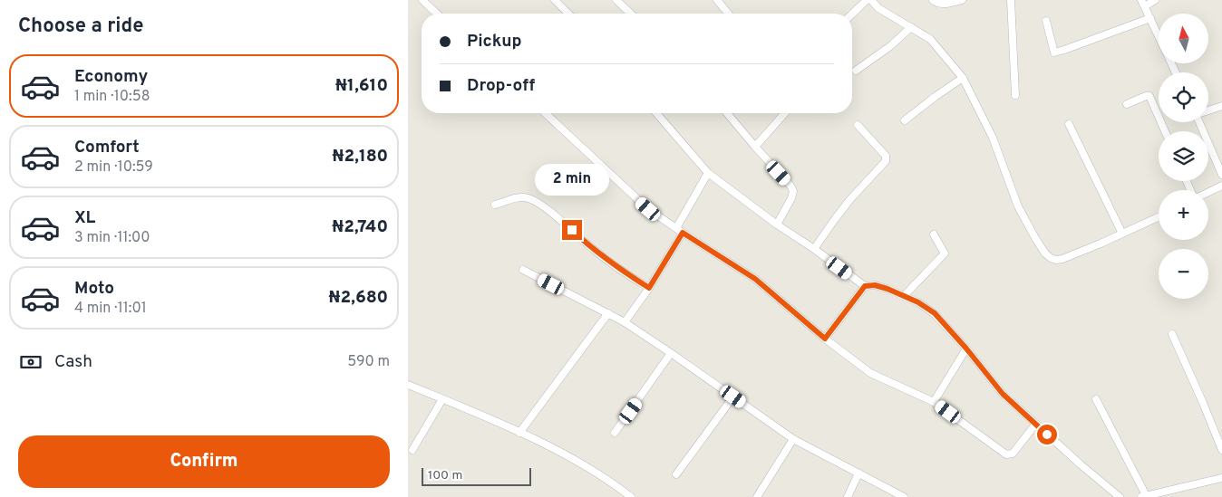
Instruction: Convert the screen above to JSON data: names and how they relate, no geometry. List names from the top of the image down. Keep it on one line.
{"scale_bar":"100 m","north":"top","page":{"heading":"Choose a ride","map_buttons":["+","−"],"banner":["Pickup","Drop-off"],"list":[{"name":"Economy","note":"1 min · 10:58","value":"₦1,610"},{"name":"Comfort","note":"2 min · 10:59","value":"₦2,180"},{"name":"XL","note":"3 min · 11:00","value":"₦2,740"},{"name":"Moto","note":"4 min · 11:01","value":"₦2,680"}],"bubble":"2 min","pay":["Cash","590 m"],"buttons":"Confirm","scale":"100 m"}}
